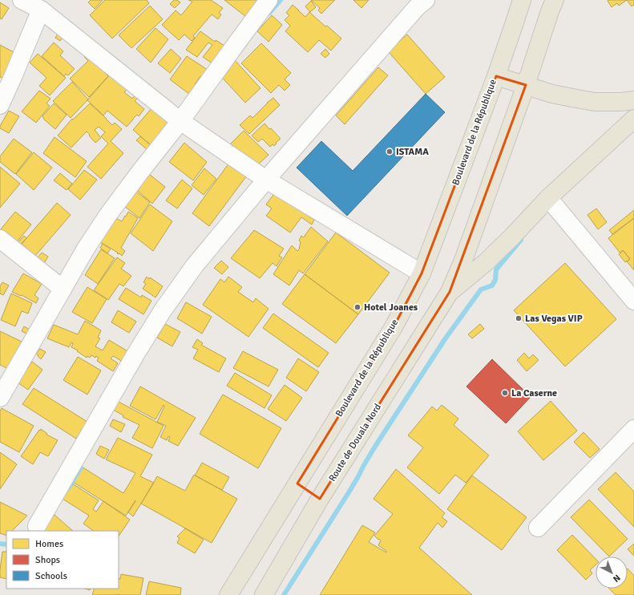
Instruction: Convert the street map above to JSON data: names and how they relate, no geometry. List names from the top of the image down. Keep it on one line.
{"streets":{"main road":["Boulevard de la République","Route de Douala Nord"]},"places":["ISTAMA","Hotel Joanes","Las Vegas VIP","La Caserne"],"legend":["Homes","Shops","Schools"],"north":"bottom right"}
